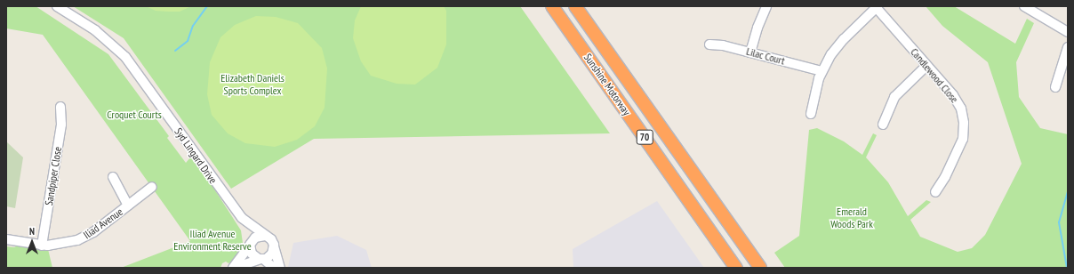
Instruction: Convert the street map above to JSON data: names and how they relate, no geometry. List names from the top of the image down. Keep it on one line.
{"streets":{"highway":["Sunshine Motorway","70"],"street":["Lilac Court","Candlewood Close","Syd Lingard Drive","Sandpiper Close","Iliad Avenue"]},"crossings":[["Sandpiper Close","Iliad Avenue"]],"parks":["Elizabeth Daniels Sports Complex","Croquet Courts","Emerald Woods Park","Iliad Avenue Environment Reserve"],"north":"top"}
